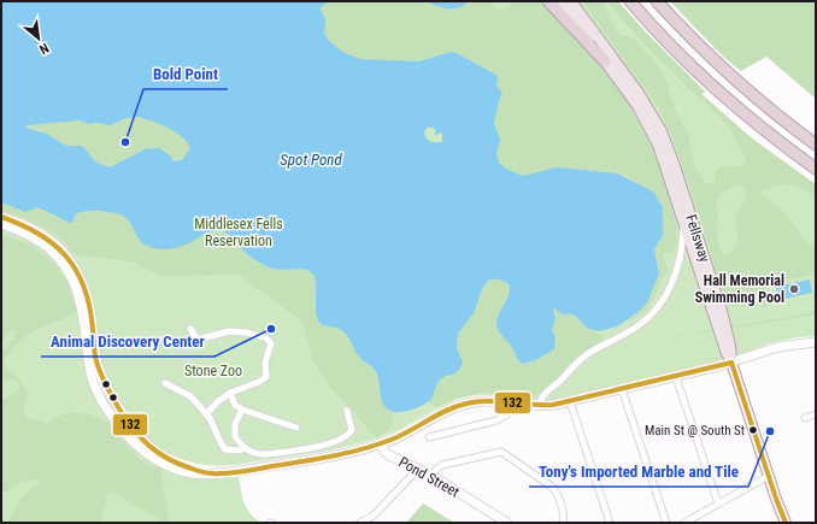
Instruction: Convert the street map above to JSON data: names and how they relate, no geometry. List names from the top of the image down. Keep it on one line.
{"streets":{"main road":["Fellsway","Pond Street"]},"water":["Spot Pond"],"parks":["Middlesex Fells Reservation","Stone Zoo"],"places":["Bold Point","Hall Memorial Swimming Pool","Animal Discovery Center","Main St @ South St","Tony's Imported Marble and Tile"],"lines":["transit line 132"],"north":"bottom right"}
